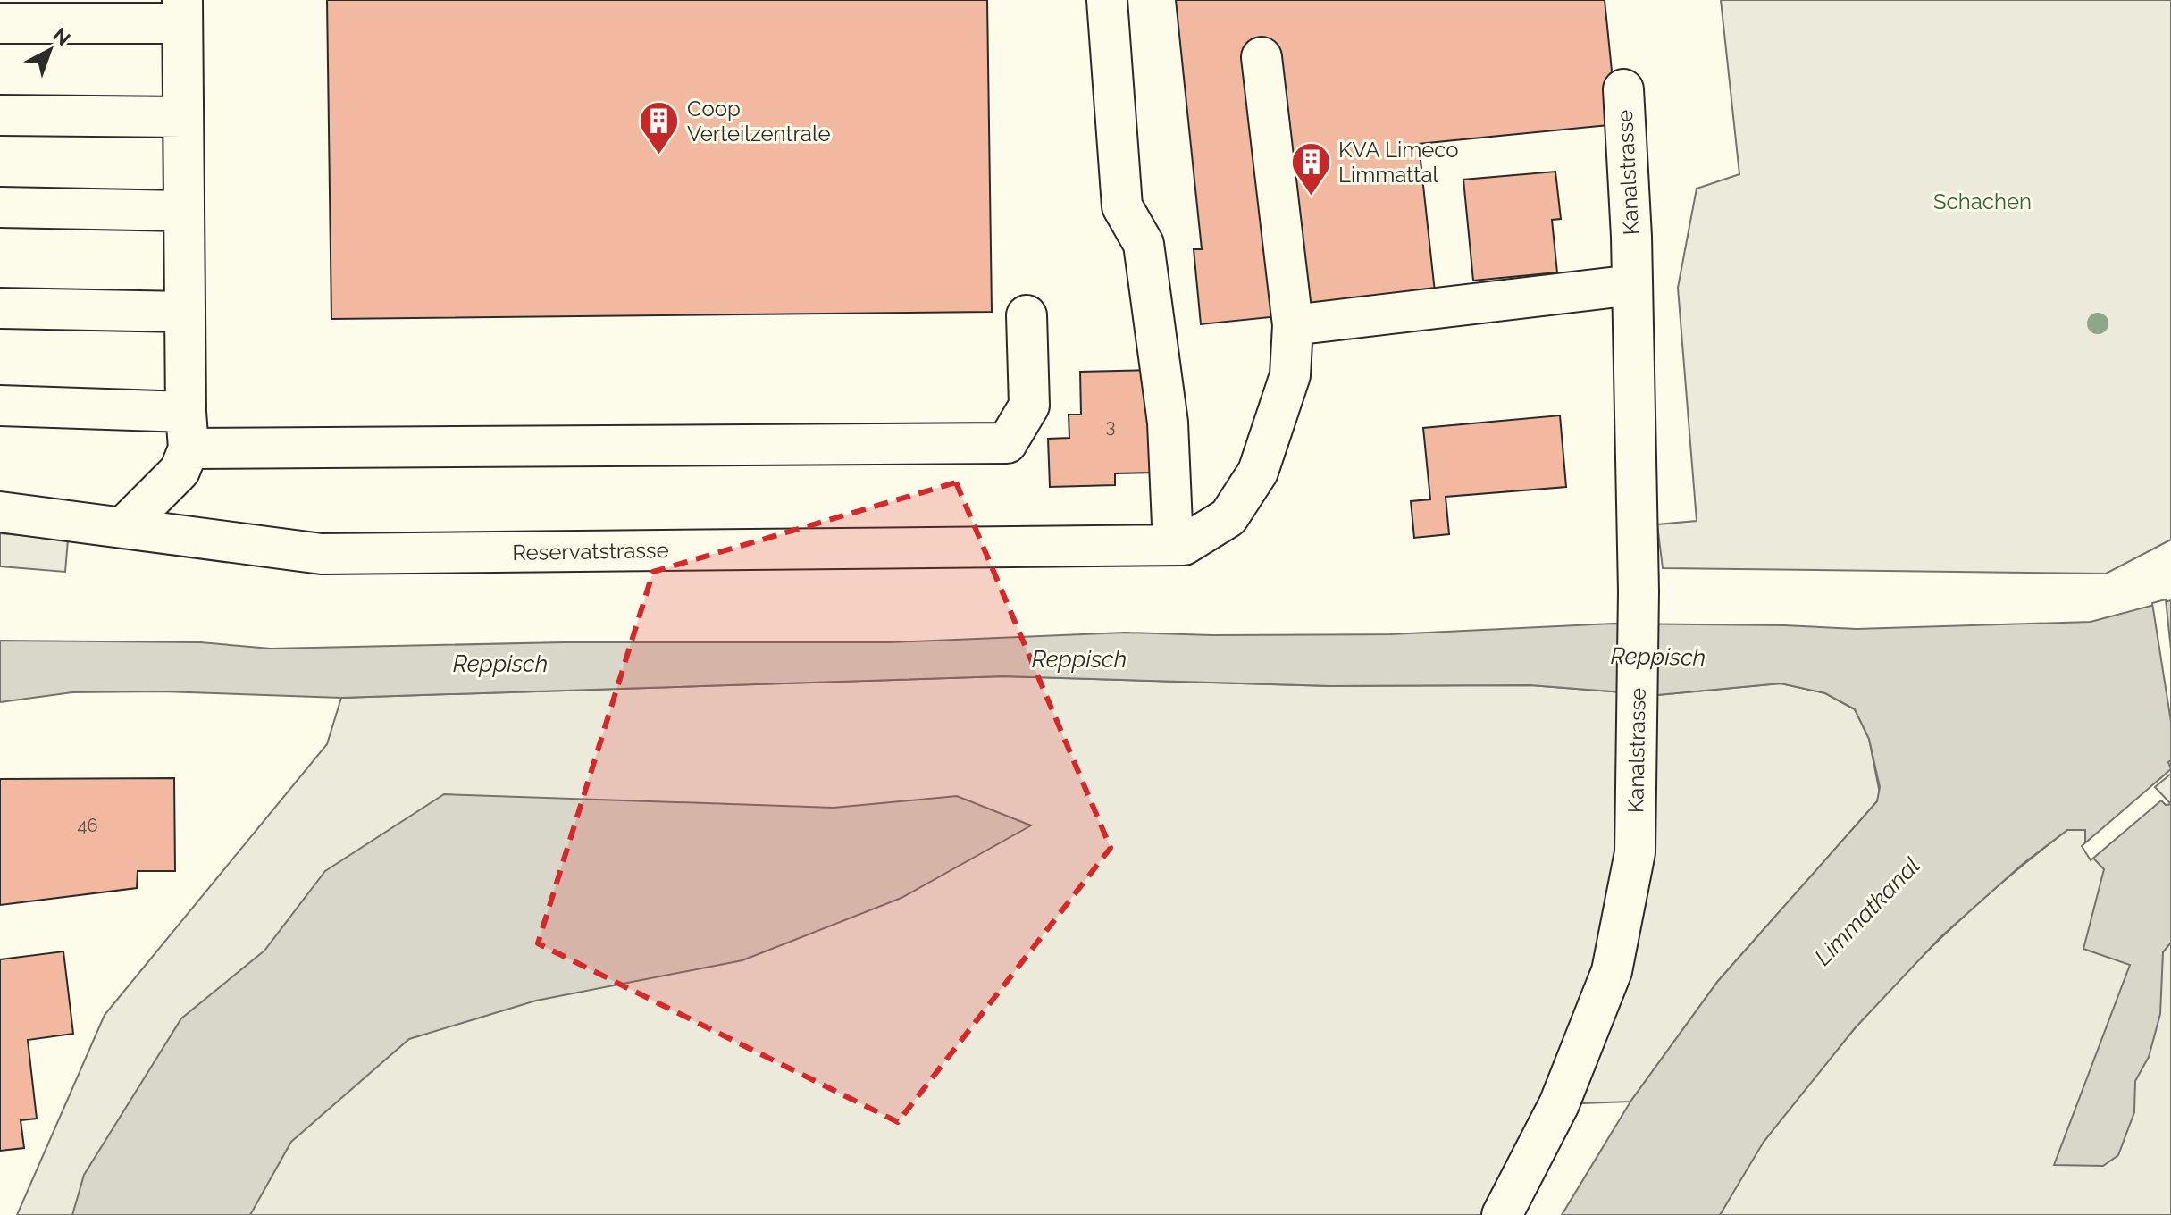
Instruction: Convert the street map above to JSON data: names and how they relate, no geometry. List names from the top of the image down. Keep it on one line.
{"streets":{"street":["Kanalstrasse","Reservatstrasse"]},"water":["Reppisch","Limmatkanal"],"parks":["Schachen"],"places":{"building":["Coop Verteilzentrale","KVA Limeco Limmattal"]},"house_numbers":["3","46"],"north":"top right"}
